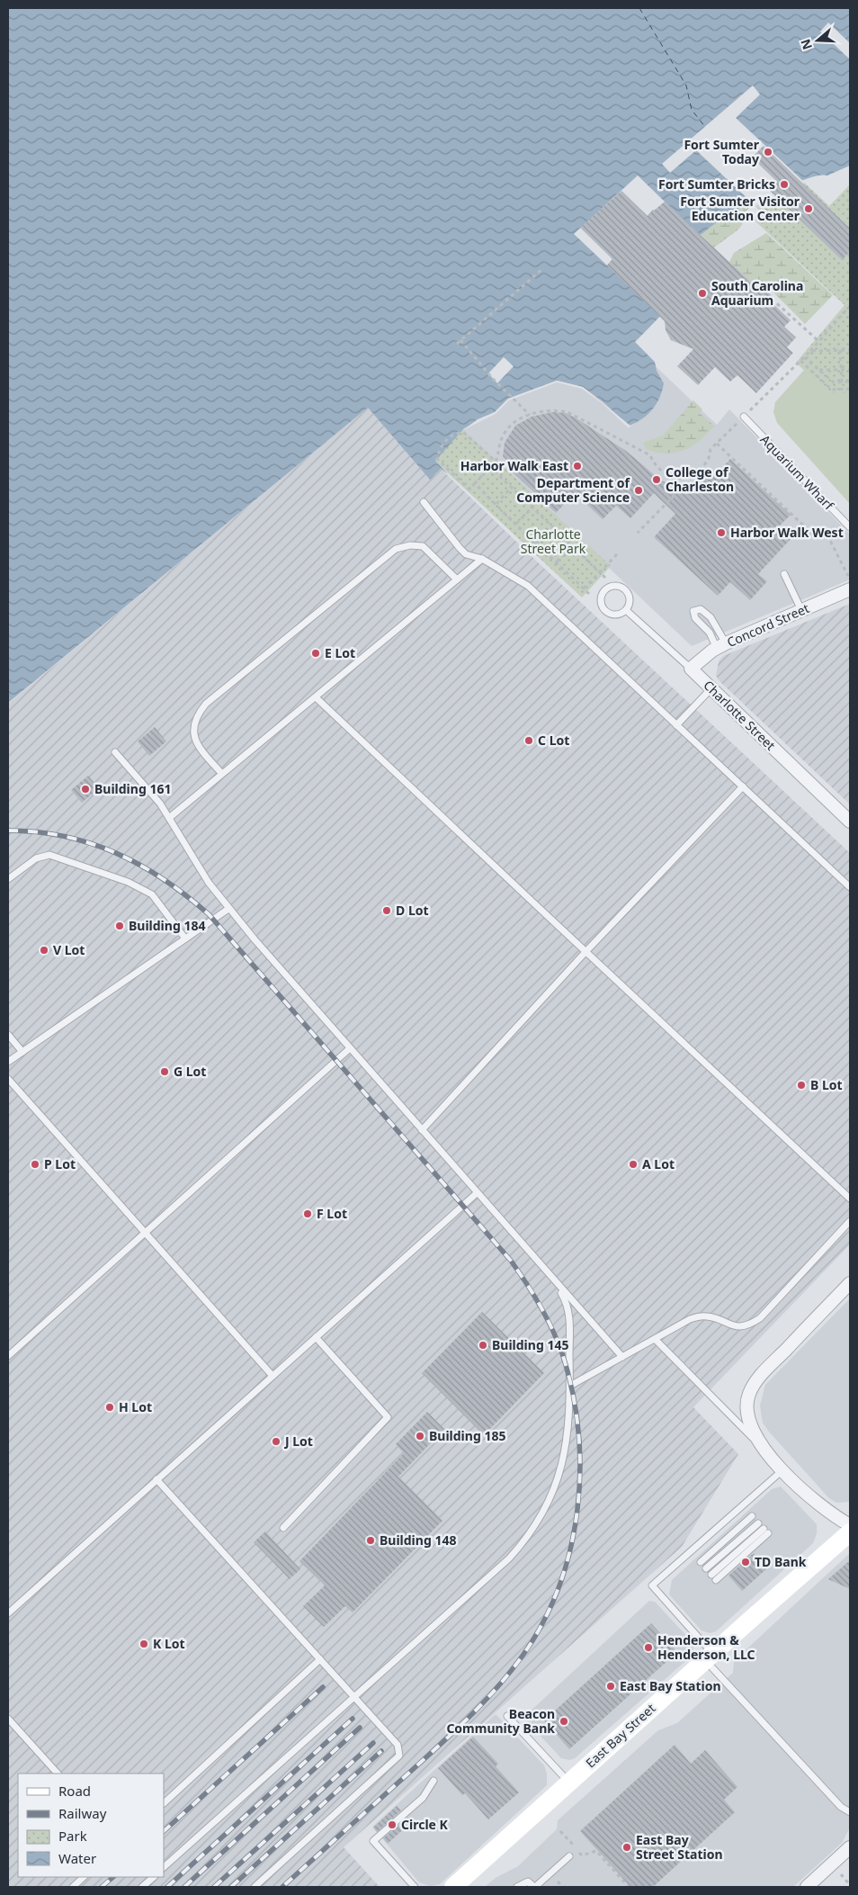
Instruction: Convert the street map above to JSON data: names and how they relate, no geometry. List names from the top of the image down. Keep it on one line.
{"streets":{"main road":["East Bay Street"],"street":["Concord Street","Charlotte Street"],"lane":["Aquarium Wharf"]},"crossings":[["Concord Street","Charlotte Street"]],"parks":["Charlotte Street Park"],"places":["Fort Sumter Today","Fort Sumter Bricks","Fort Sumter Visitor Education Center","South Carolina Aquarium","Harbor Walk East","College of Charleston","Department of Computer Science","Harbor Walk West","E Lot","C Lot","Building 161","D Lot","Building 184","V Lot","G Lot","B Lot","P Lot","A Lot","F Lot","Building 145","H Lot","Building 185","J Lot","Building 148","TD Bank","K Lot","Henderson & Henderson, LLC","East Bay Station","Beacon Community Bank","Circle K","East Bay Street Station"],"legend":["Road","Railway","Park","Water"],"north":"left"}
